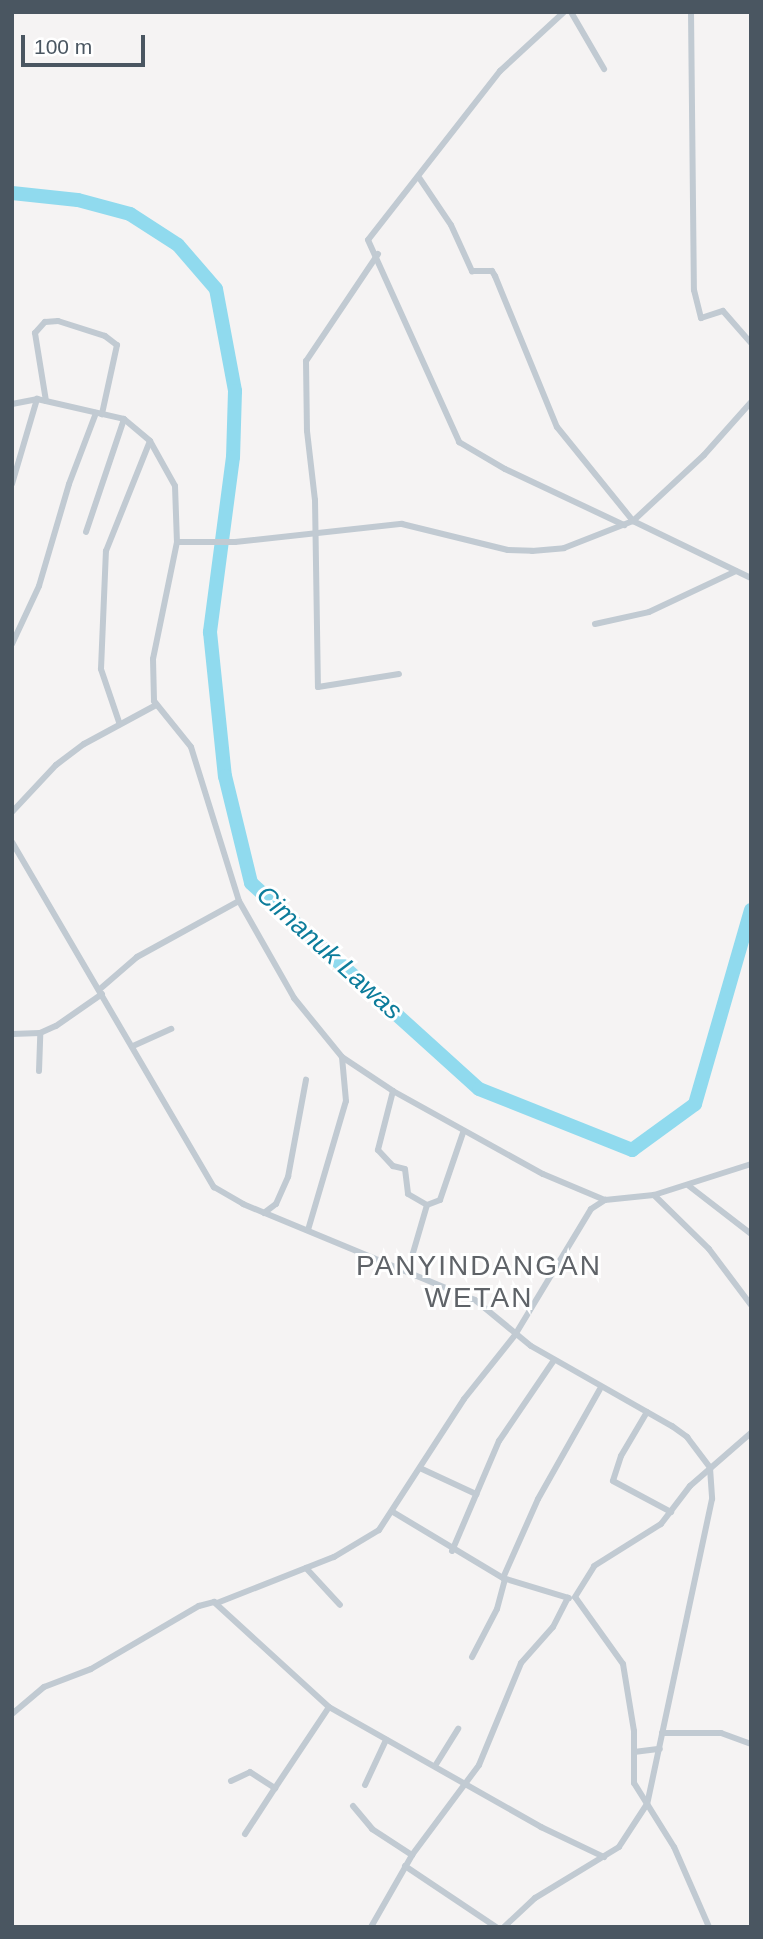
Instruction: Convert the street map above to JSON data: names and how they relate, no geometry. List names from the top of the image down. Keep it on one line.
{"districts":["PANYINDANGAN WETAN"],"water":["Cimanuk Lawas"],"scale_bar":"100 m"}
